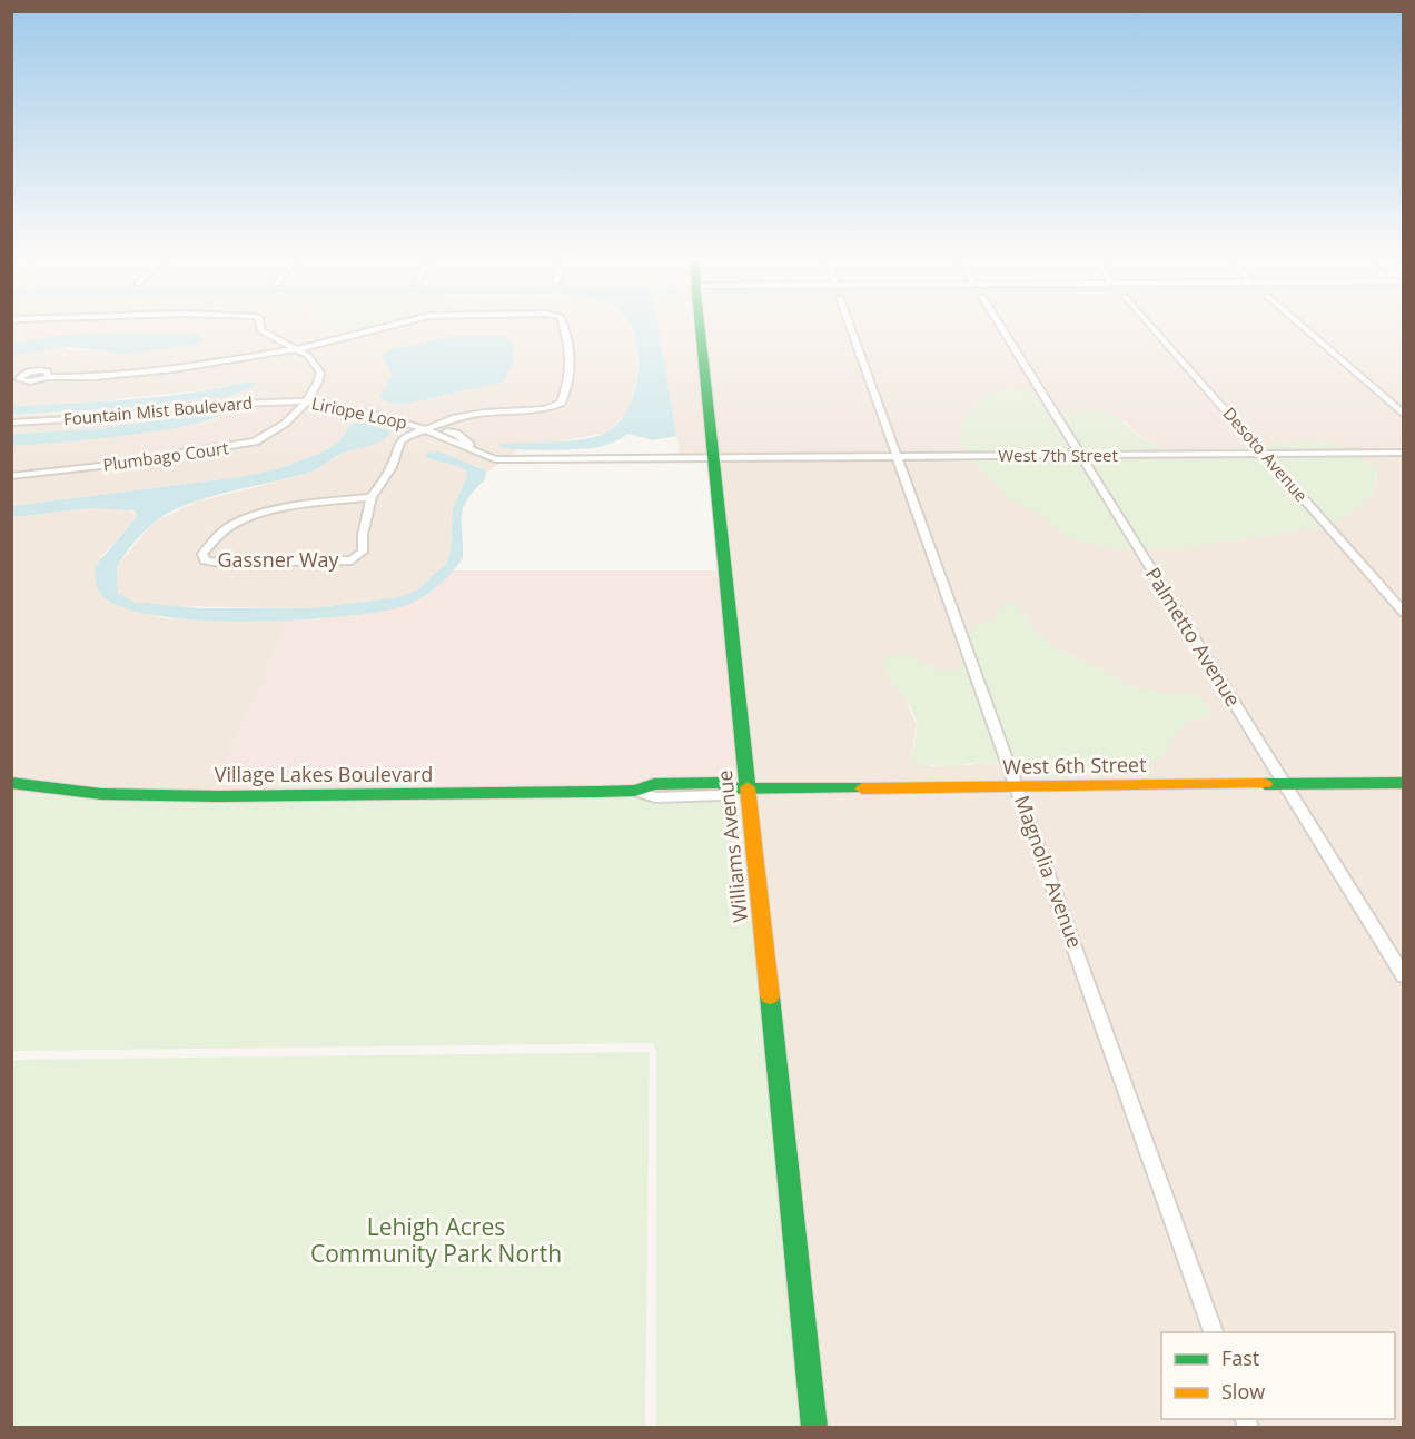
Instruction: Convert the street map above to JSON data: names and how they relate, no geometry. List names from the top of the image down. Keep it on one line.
{"streets":{"street":["Fountain Mist Boulevard","Liriope Loop","Desoto Avenue","West 7th Street","Plumbago Court","Gassner Way","Palmetto Avenue","West 6th Street","Village Lakes Boulevard","Williams Avenue","Magnolia Avenue"]},"crossings":[["Fountain Mist Boulevard","Liriope Loop"],["Fountain Mist Boulevard","Plumbago Court"],["Liriope Loop","West 7th Street"],["Liriope Loop","Plumbago Court"],["Liriope Loop","Gassner Way"],["Liriope Loop","Williams Avenue"],["Desoto Avenue","West 7th Street"],["West 7th Street","Palmetto Avenue"],["West 7th Street","Williams Avenue"],["West 7th Street","Magnolia Avenue"],["Palmetto Avenue","West 6th Street"],["West 6th Street","Village Lakes Boulevard"],["West 6th Street","Williams Avenue"],["West 6th Street","Magnolia Avenue"],["Village Lakes Boulevard","Williams Avenue"]],"parks":["Lehigh Acres Community Park North"],"legend":["Fast","Slow"]}
